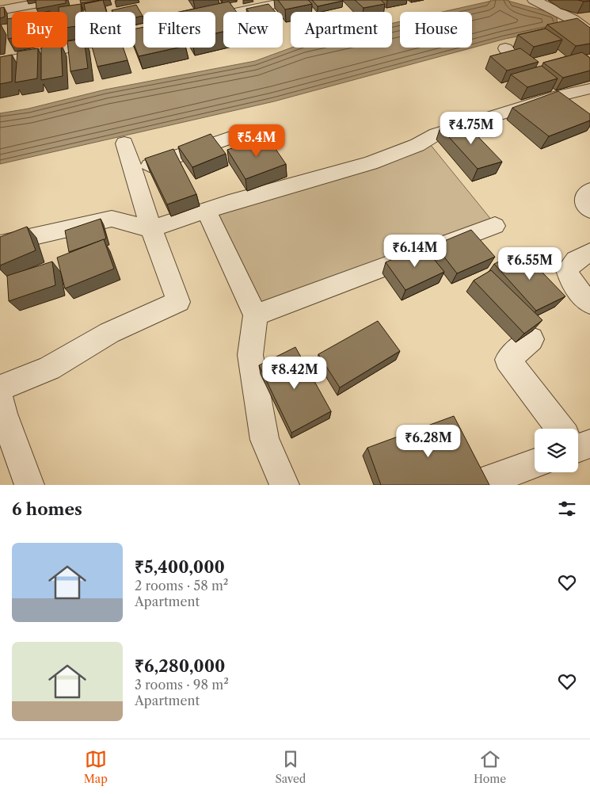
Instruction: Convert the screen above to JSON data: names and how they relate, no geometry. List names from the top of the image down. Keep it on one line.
{"page":{"chip":["Buy","Rent","Filters","New","Apartment","House"],"price":["₹4.75M","₹5.4M","₹6.14M","₹6.55M","₹8.42M","₹6.28M"],"heading":"6 homes","list":[{"name":"₹5,400,000","note":"2 rooms · 58 m² · Apartment"},{"name":"₹6,280,000","note":"3 rooms · 98 m² · Apartment"}],"tabs":["Map","Saved","Home"]}}
